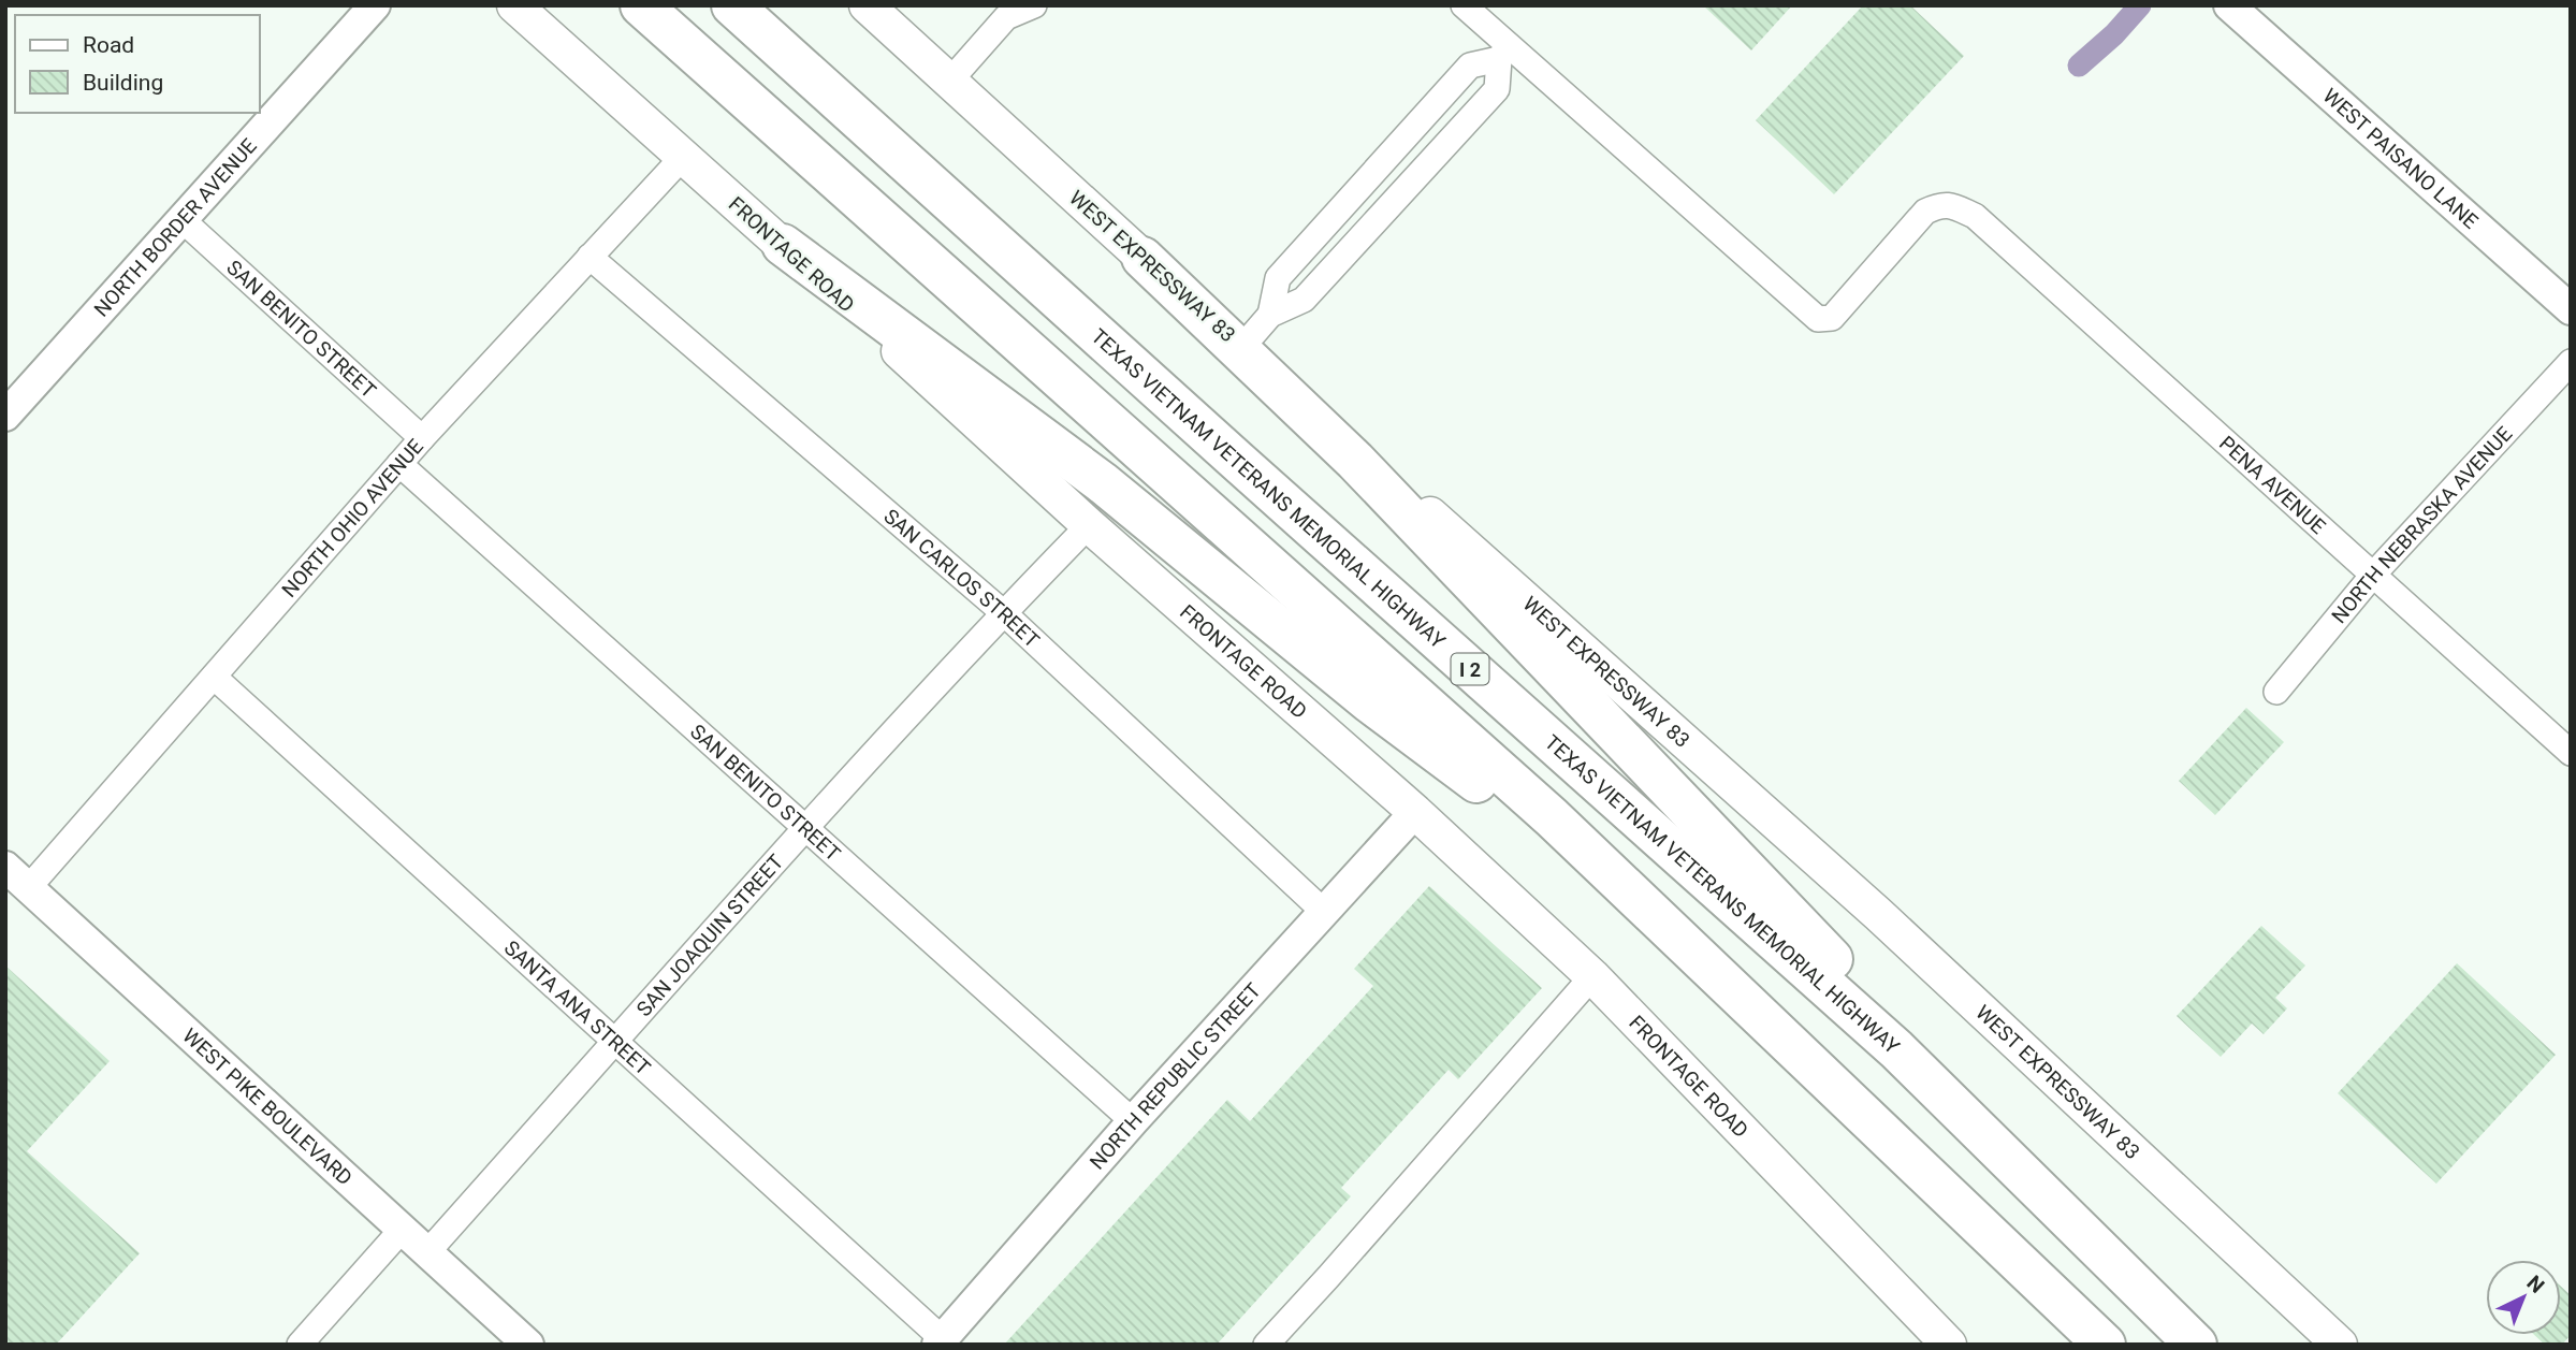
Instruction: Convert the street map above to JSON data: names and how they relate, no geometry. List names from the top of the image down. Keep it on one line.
{"streets":{"highway":["TEXAS VIETNAM VETERANS MEMORIAL HIGHWAY","I 2"],"main road":["FRONTAGE ROAD","WEST EXPRESSWAY 83"],"street":["WEST PAISANO LANE","NORTH BORDER AVENUE","SAN BENITO STREET","PENA AVENUE","NORTH OHIO AVENUE","NORTH NEBRASKA AVENUE","SAN CARLOS STREET","SAN JOAQUIN STREET","SANTA ANA STREET","NORTH REPUBLIC STREET","WEST PIKE BOULEVARD"]},"crossings":[["NORTH BORDER AVENUE","SAN BENITO STREET"],["FRONTAGE ROAD","NORTH OHIO AVENUE"],["FRONTAGE ROAD","SAN JOAQUIN STREET"],["FRONTAGE ROAD","NORTH REPUBLIC STREET"],["SAN BENITO STREET","NORTH OHIO AVENUE"],["SAN BENITO STREET","SAN JOAQUIN STREET"],["SAN BENITO STREET","NORTH REPUBLIC STREET"],["PENA AVENUE","NORTH NEBRASKA AVENUE"],["NORTH OHIO AVENUE","SAN CARLOS STREET"],["NORTH OHIO AVENUE","SANTA ANA STREET"],["NORTH OHIO AVENUE","WEST PIKE BOULEVARD"],["SAN CARLOS STREET","SAN JOAQUIN STREET"],["SAN CARLOS STREET","NORTH REPUBLIC STREET"],["SAN JOAQUIN STREET","SANTA ANA STREET"],["SAN JOAQUIN STREET","WEST PIKE BOULEVARD"],["SANTA ANA STREET","NORTH REPUBLIC STREET"]],"legend":["Road","Building"],"north":"top right"}
